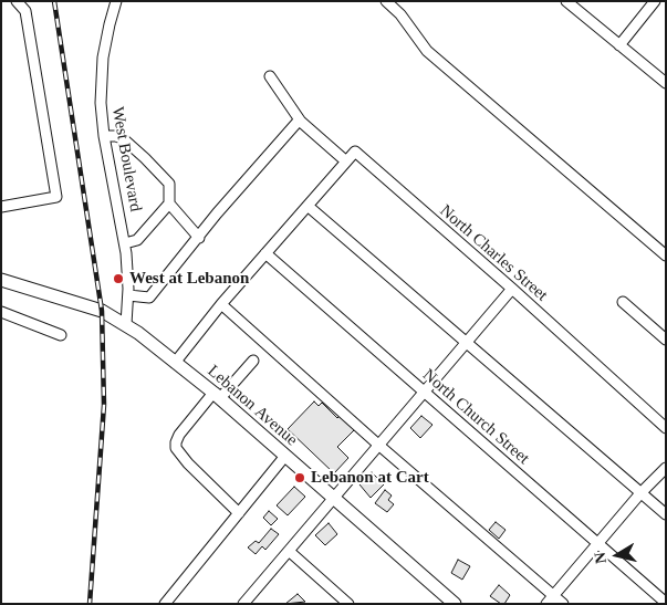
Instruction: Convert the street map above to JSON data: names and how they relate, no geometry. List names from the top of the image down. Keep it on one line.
{"streets":{"main road":["Lebanon Avenue"],"street":["West Boulevard","North Charles Street","North Church Street"]},"crossings":[["West Boulevard","Lebanon Avenue"]],"places":["West at Lebanon","Lebanon at Cart"],"north":"left"}
